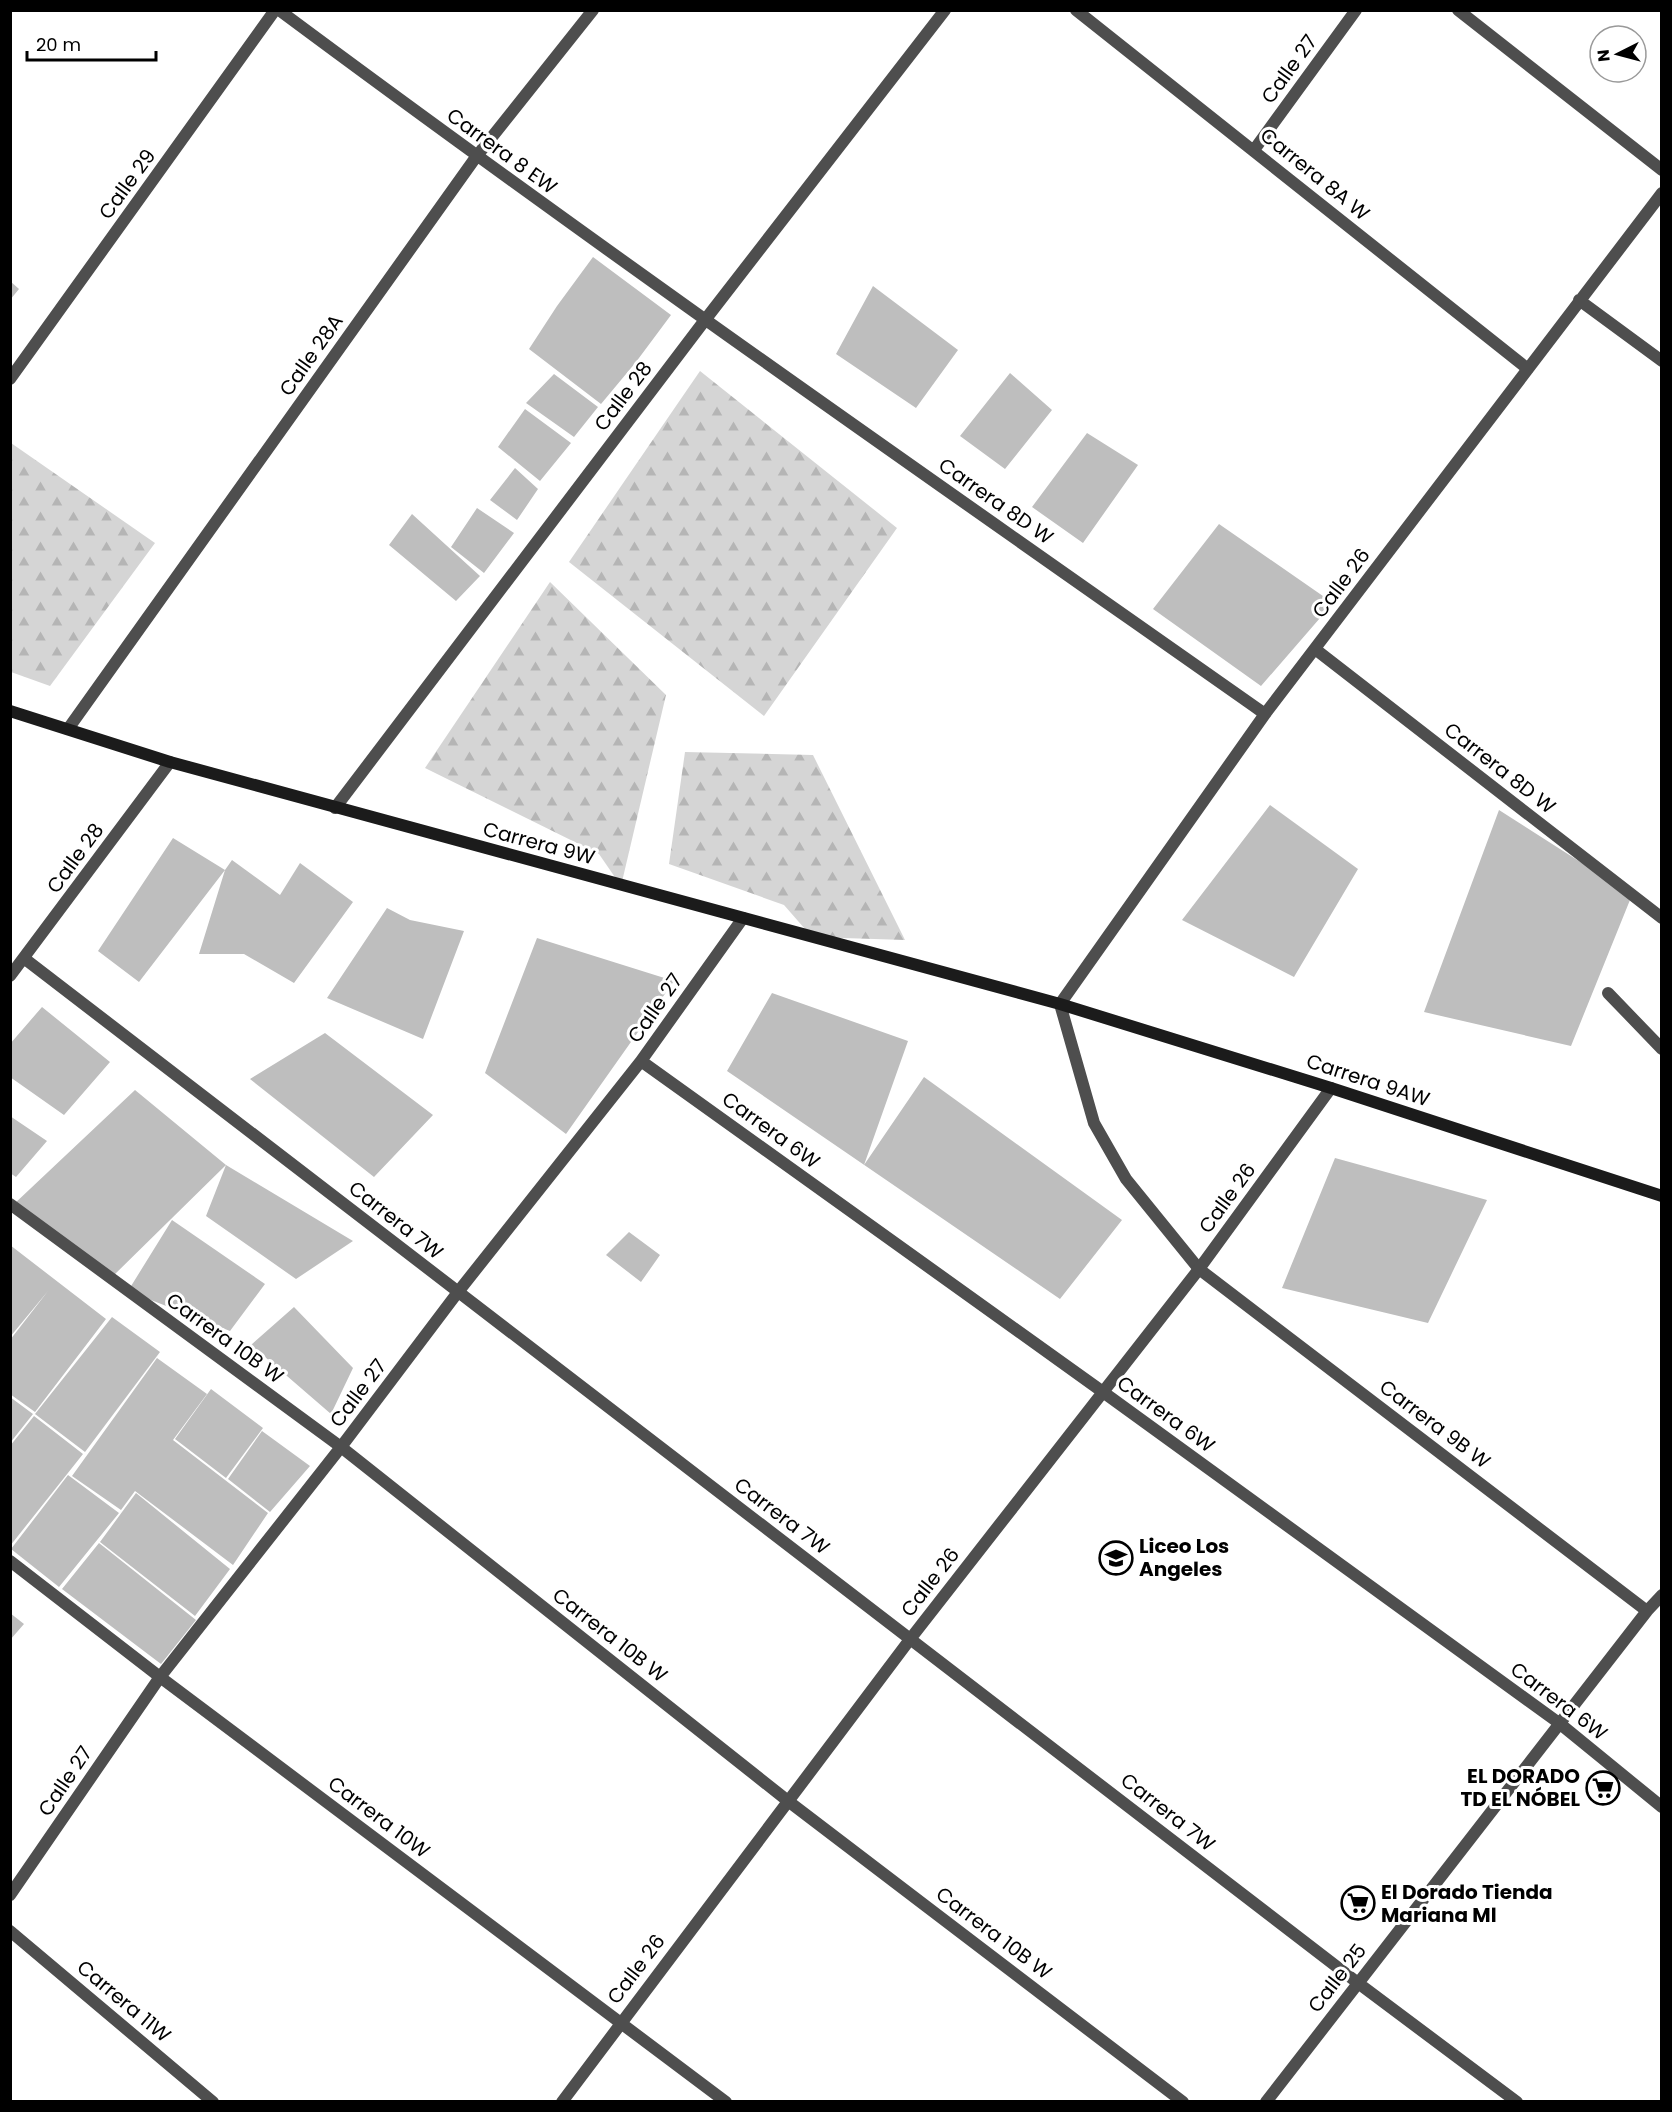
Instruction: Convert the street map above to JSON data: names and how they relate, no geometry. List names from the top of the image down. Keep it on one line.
{"streets":{"main road":["Carrera 9W","Carrera 9AW"],"street":["Calle 27","Carrera 8 EW","Carrera 8A W","Calle 29","Calle 28A","Calle 28","Carrera 8D W","Calle 26","Carrera 6W","Carrera 7W","Carrera 10B W","Carrera 9B W","Carrera 10W","Calle 25","Carrera 11W"]},"crossings":[["Calle 27","Carrera 8A W"],["Calle 27","Carrera 9W"],["Calle 27","Carrera 6W"],["Calle 27","Carrera 7W"],["Calle 27","Carrera 10B W"],["Calle 27","Carrera 10W"],["Carrera 8 EW","Calle 29"],["Carrera 8 EW","Calle 28A"],["Carrera 8 EW","Calle 28"],["Carrera 8 EW","Carrera 8D W"],["Carrera 8A W","Calle 26"],["Calle 28A","Carrera 9W"],["Calle 28","Carrera 8D W"],["Calle 28","Carrera 9W"],["Calle 28","Carrera 7W"],["Carrera 8D W","Calle 26"],["Calle 26","Carrera 9W"],["Calle 26","Carrera 9AW"],["Calle 26","Carrera 6W"],["Calle 26","Carrera 7W"],["Calle 26","Carrera 10B W"],["Calle 26","Carrera 9B W"],["Calle 26","Carrera 10W"],["Carrera 9W","Carrera 9AW"],["Carrera 9W","Carrera 9B W"],["Carrera 9AW","Carrera 9B W"],["Carrera 6W","Calle 25"],["Carrera 7W","Calle 25"],["Carrera 9B W","Calle 25"]],"places":{"school or university":["Liceo Los Angeles"],"supermarket":["EL DORADO TD EL NÓBEL","El Dorado Tienda Mariana Ml"]},"scale_bar":"20 m","north":"left"}
